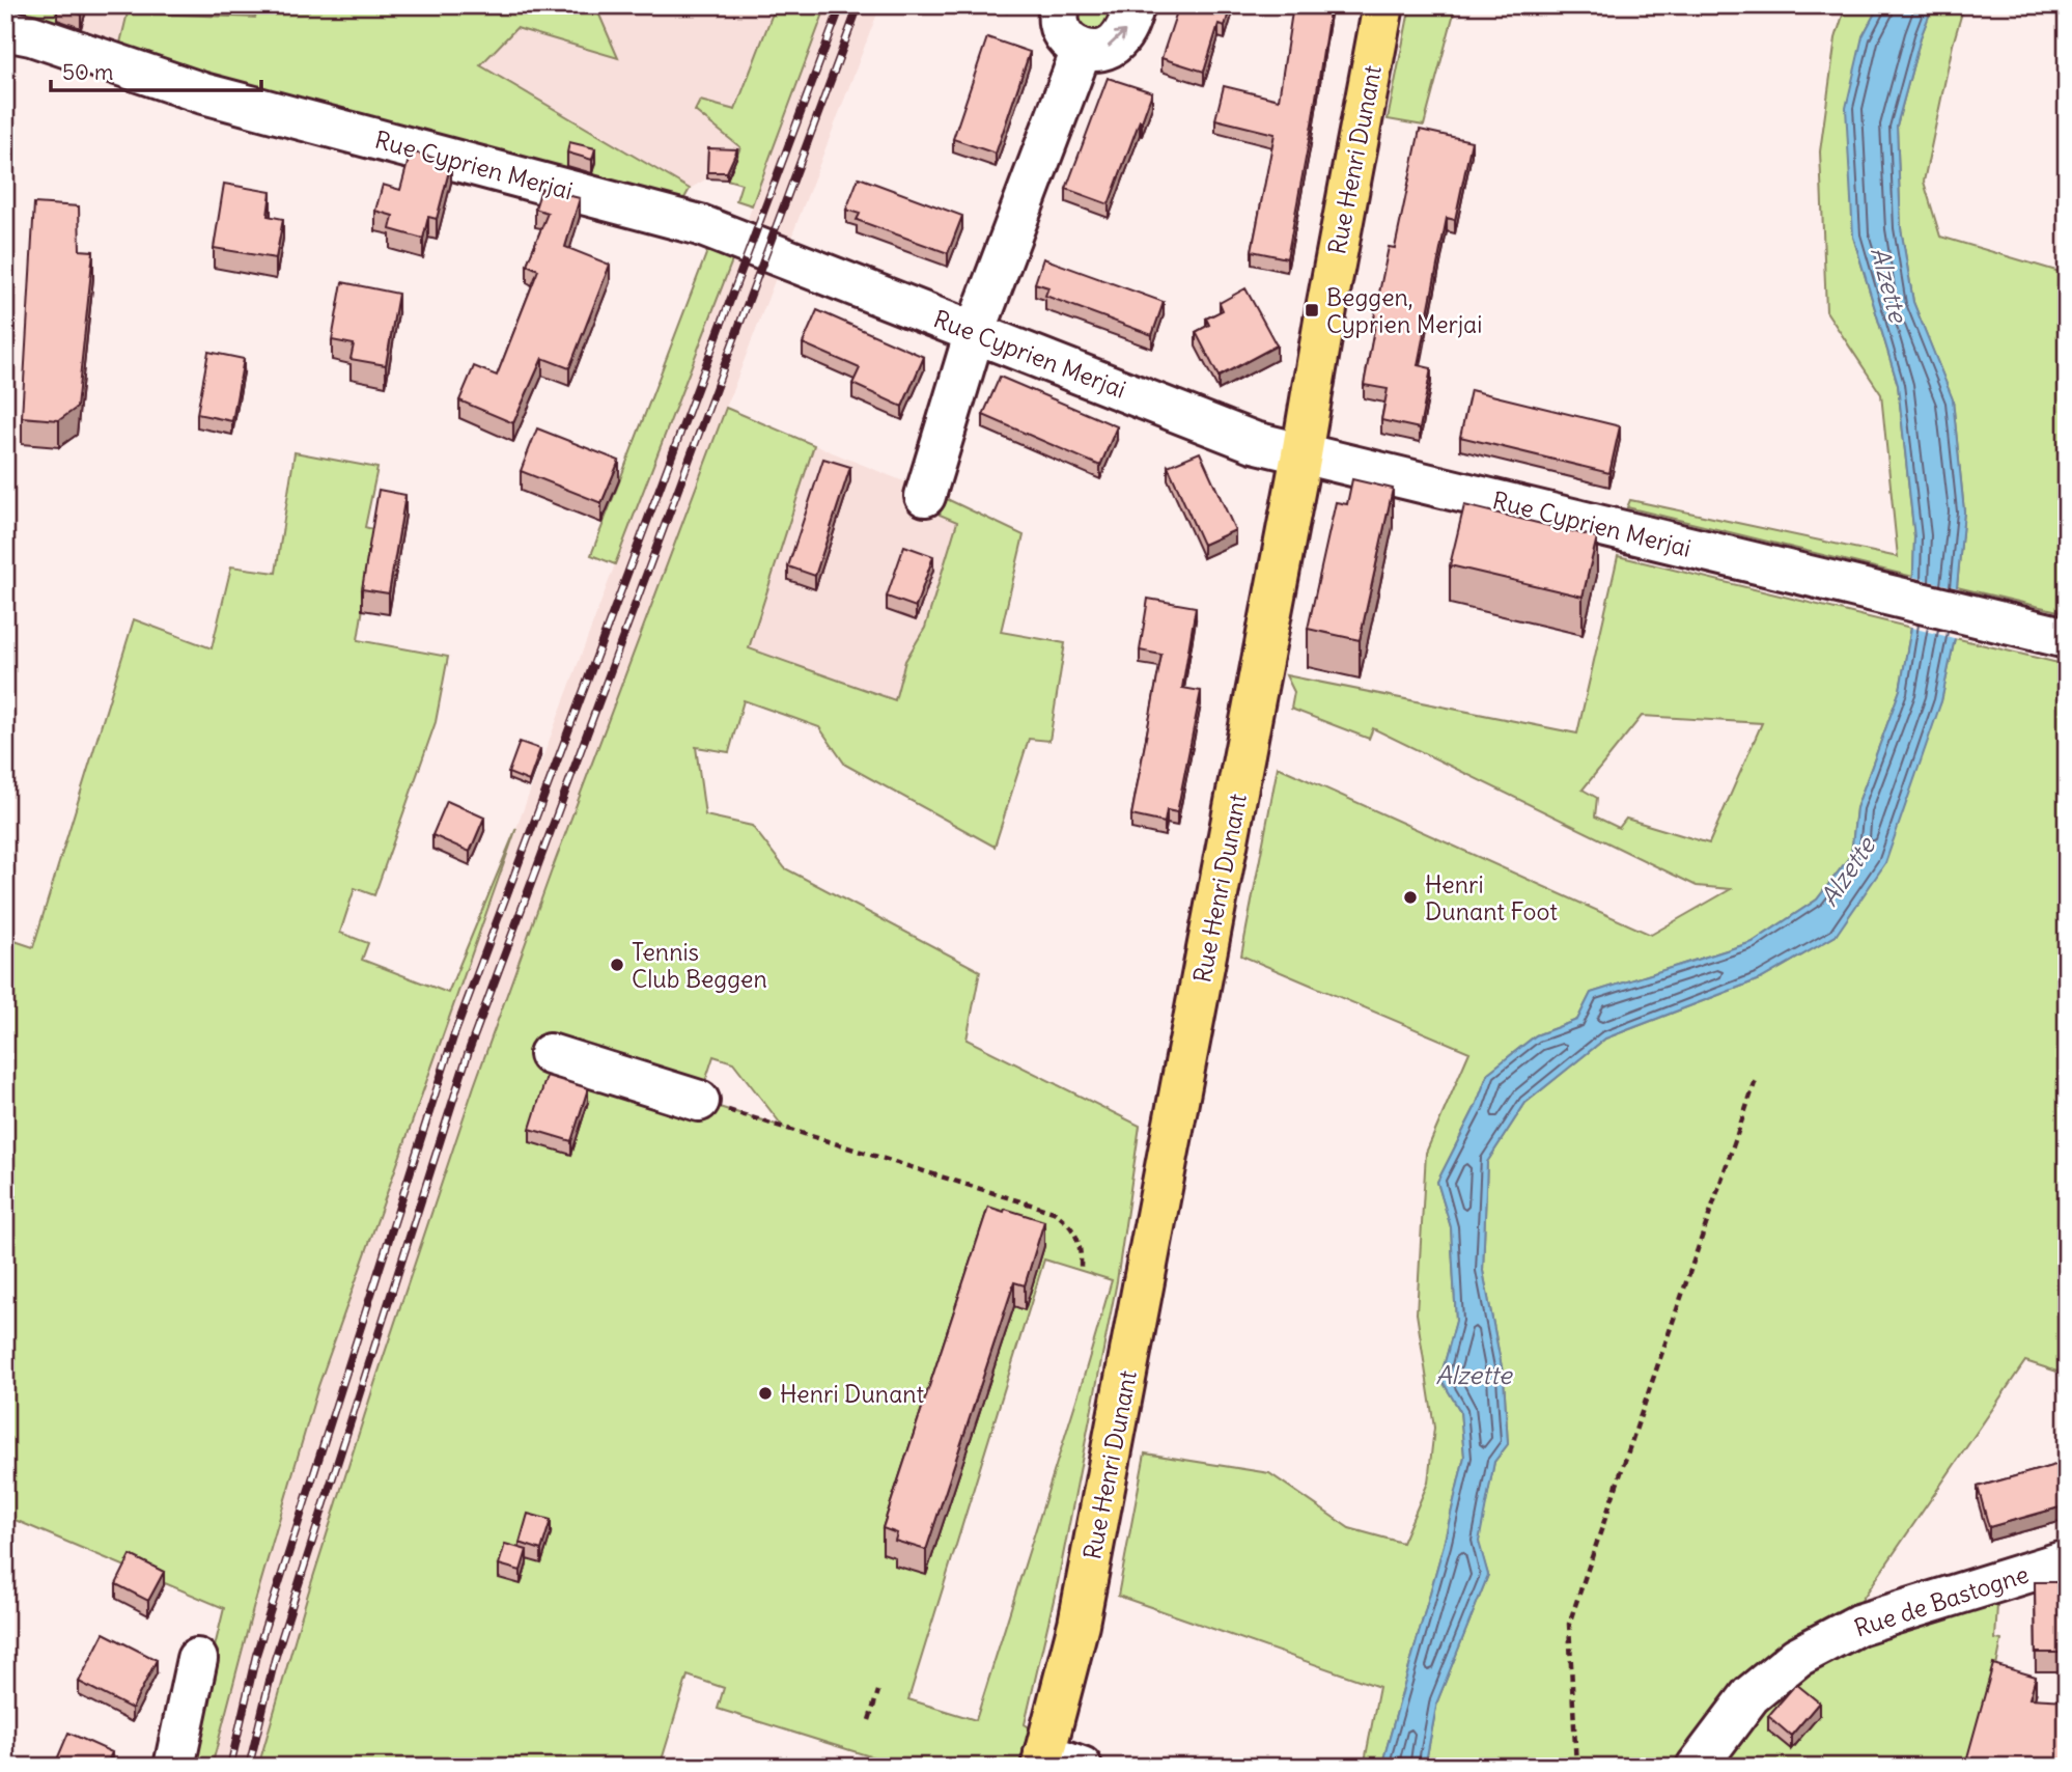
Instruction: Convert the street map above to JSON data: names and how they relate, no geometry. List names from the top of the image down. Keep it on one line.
{"streets":{"main road":["Rue Henri Dunant"],"street":["Rue Cyprien Merjai","Rue de Bastogne"]},"crossings":[["Rue Henri Dunant","Rue Cyprien Merjai"]],"water":["Alzette"],"places":{"transit":["Beggen, Cyprien Merjai"],"other":["Henri Dunant Foot","Tennis Club Beggen","Henri Dunant"]},"scale_bar":"50 m"}
